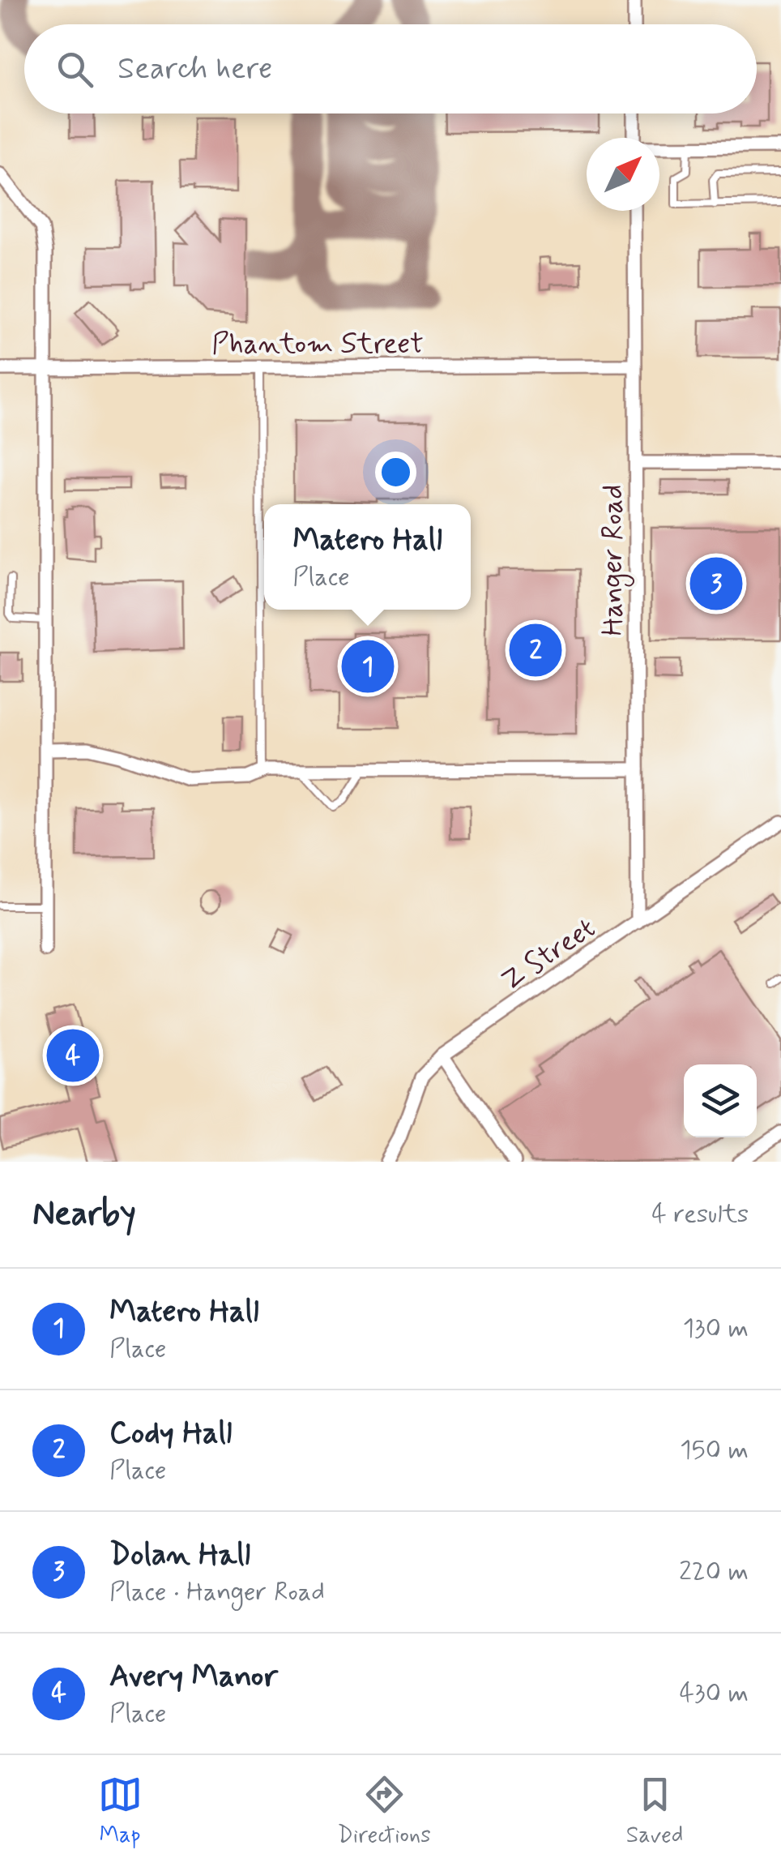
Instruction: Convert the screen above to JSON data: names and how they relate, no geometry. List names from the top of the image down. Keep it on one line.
{"streets":{"street":["Phantom Street","Hanger Road","Z Street"]},"crossings":[["Phantom Street","Hanger Road"],["Hanger Road","Z Street"]],"north":"top right","page":{"search":"Search here","popup":["Matero Hall","Place"],"pins":["3","2","1","4"],"heading":["Nearby","4 results"],"list":[{"mark":"1","name":"Matero Hall","note":"Place","value":"130 m"},{"mark":"2","name":"Cody Hall","note":"Place","value":"150 m"},{"mark":"3","name":"Dolan Hall","note":"Place · Hanger Road","value":"220 m"},{"mark":"4","name":"Avery Manor","note":"Place","value":"430 m"}],"nav":["Map","Directions","Saved"]}}
